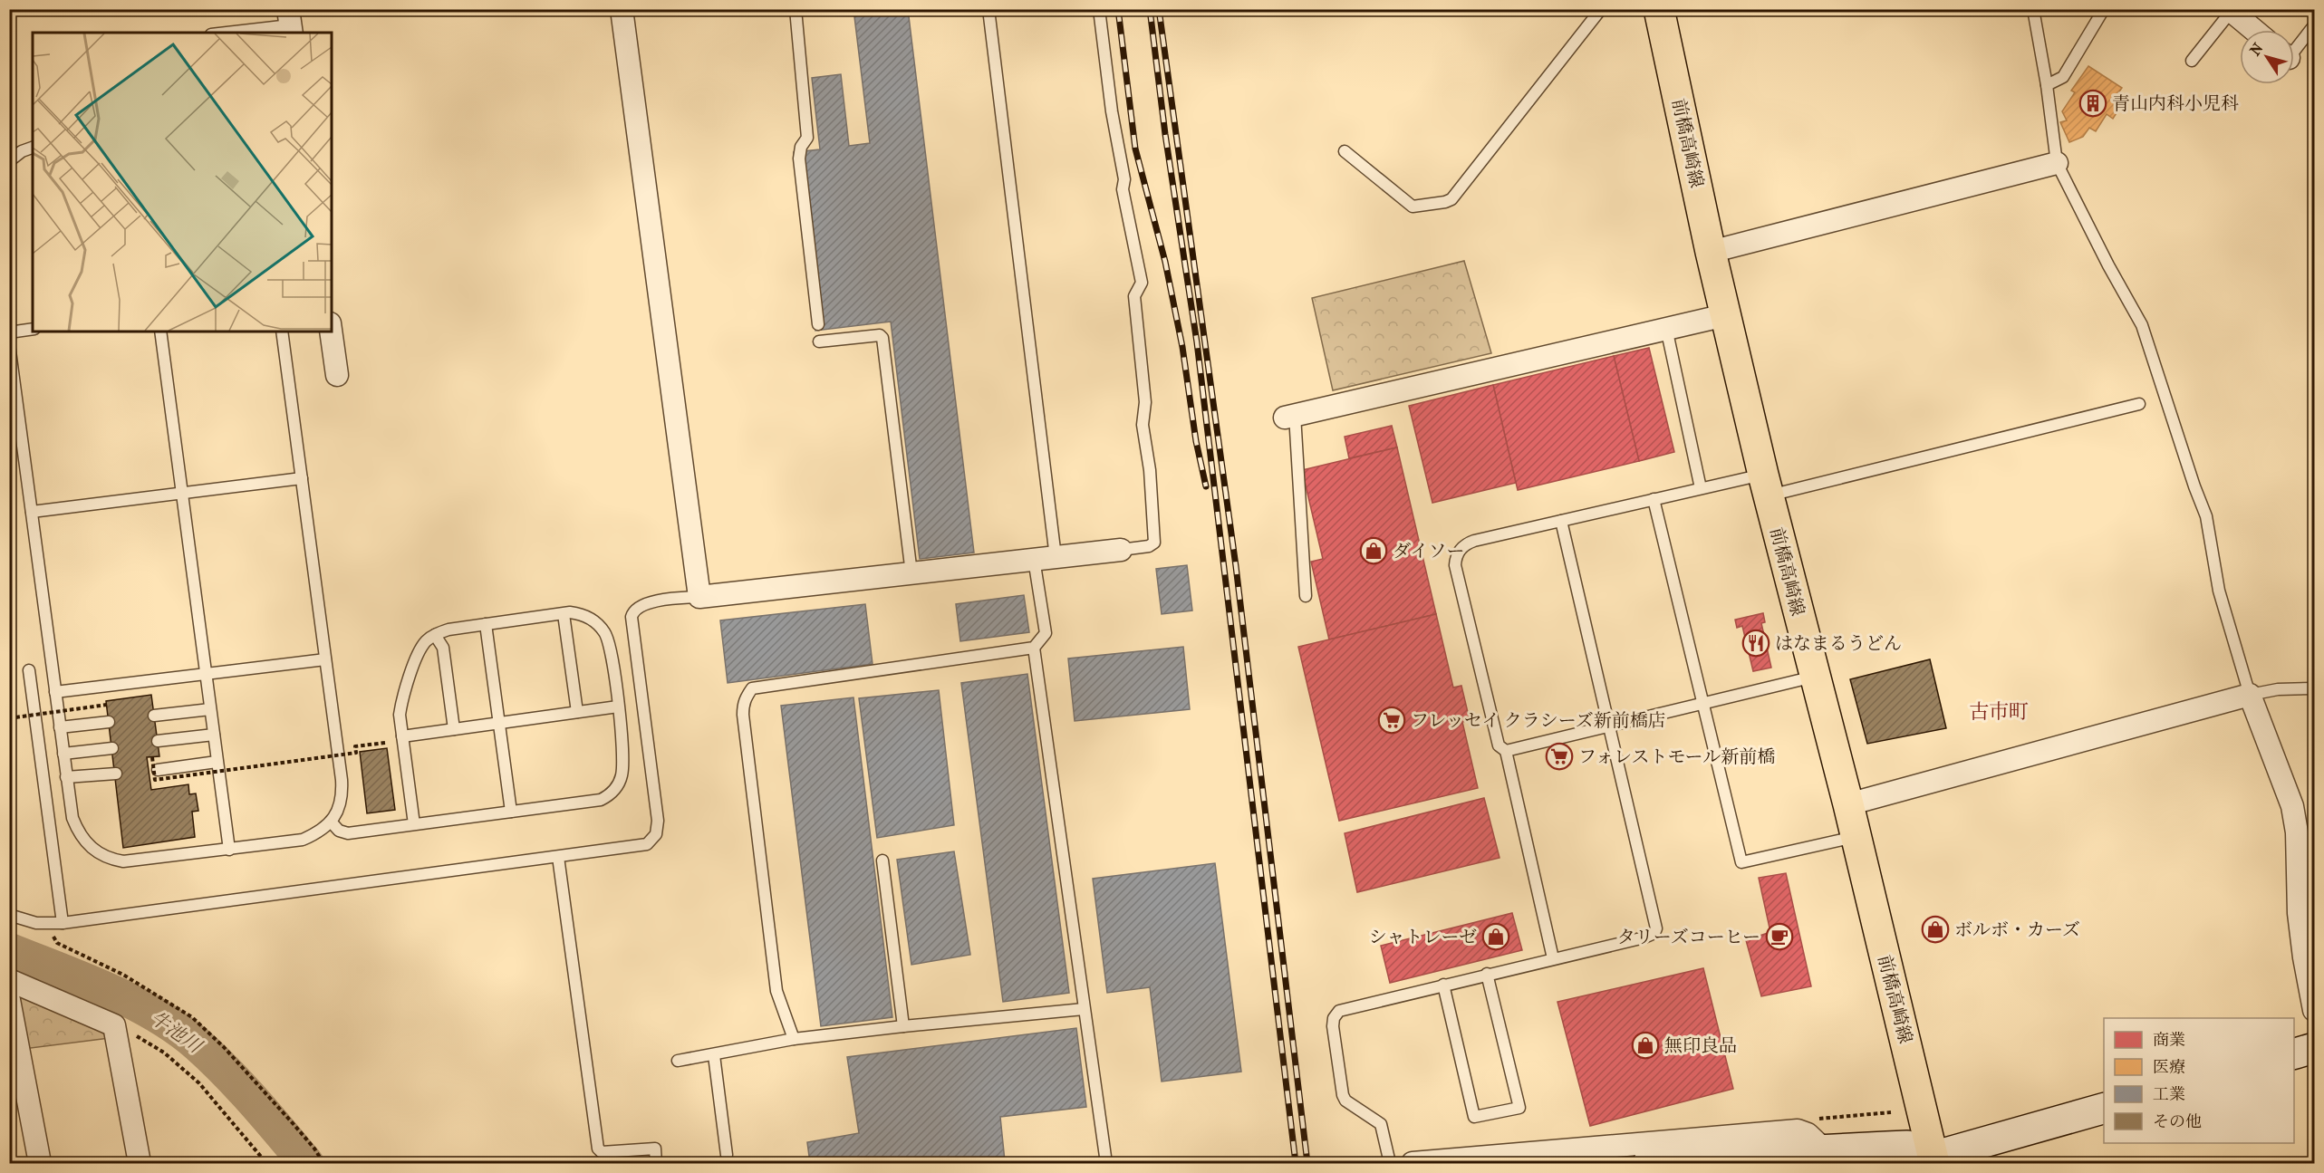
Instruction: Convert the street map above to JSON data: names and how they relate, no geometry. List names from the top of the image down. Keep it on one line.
{"streets":{"main road":["前橋高崎線"]},"districts":["古市町"],"water":["牛池川"],"places":{"building":["青山内科小児科"],"shop":["ダイソー","ボルボ・カーズ","シャトレーゼ","無印良品"],"restaurant":["はなまるうどん"],"supermarket":["フレッセイ クラシーズ新前橋店","フォレストモール新前橋"],"cafe":["タリーズコーヒー"]},"legend":["商業","医療","工業","その他"],"north":"top left"}
